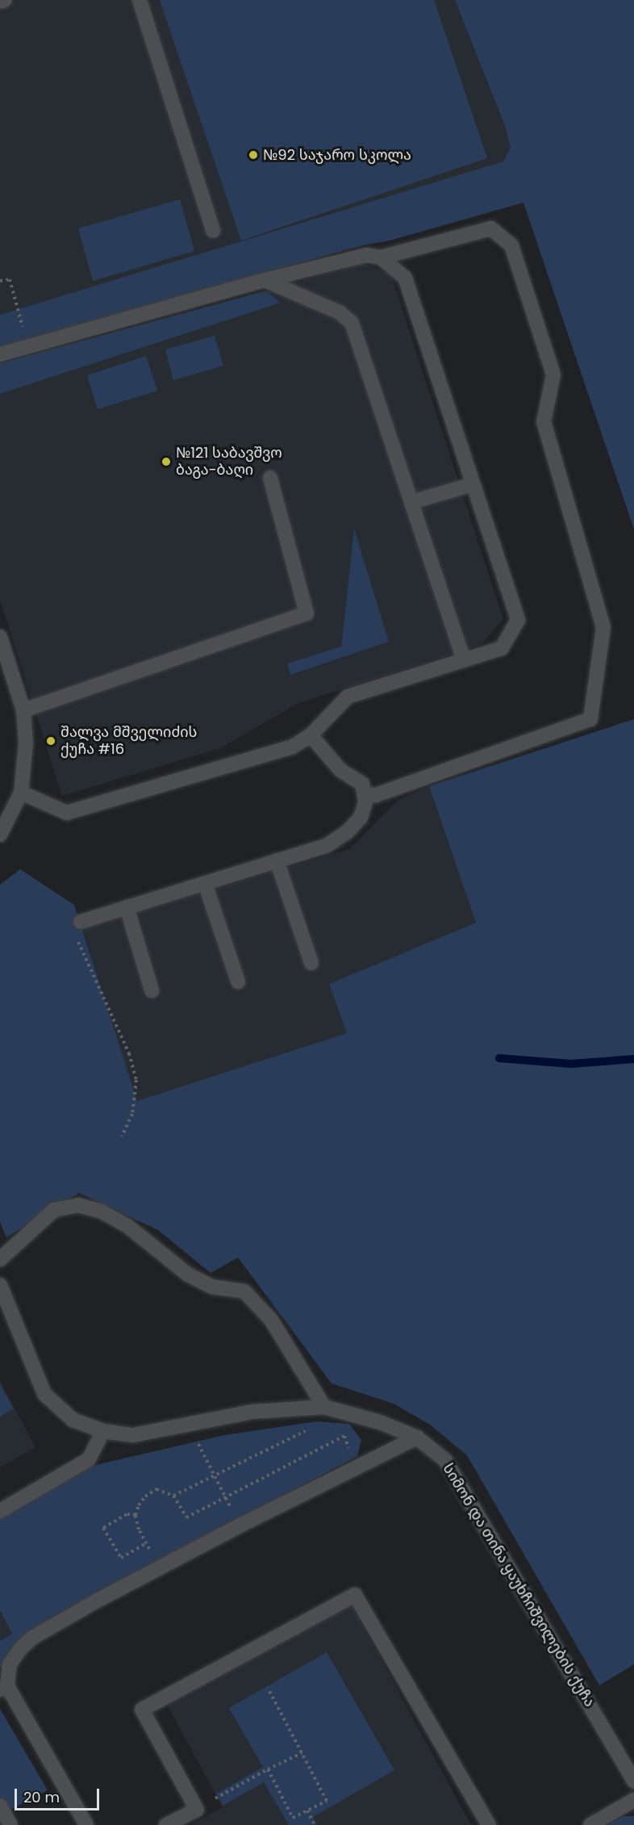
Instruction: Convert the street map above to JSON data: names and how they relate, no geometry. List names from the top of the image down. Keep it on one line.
{"streets":{"street":["სიმონ და თინა ყაუხჩიშვილების ქუჩა"]},"places":["№92 საჯარო სკოლა","№121 საბავშვო ბაგა-ბაღი","შალვა მშველიძის ქუჩა #16"],"scale_bar":"20 m"}
